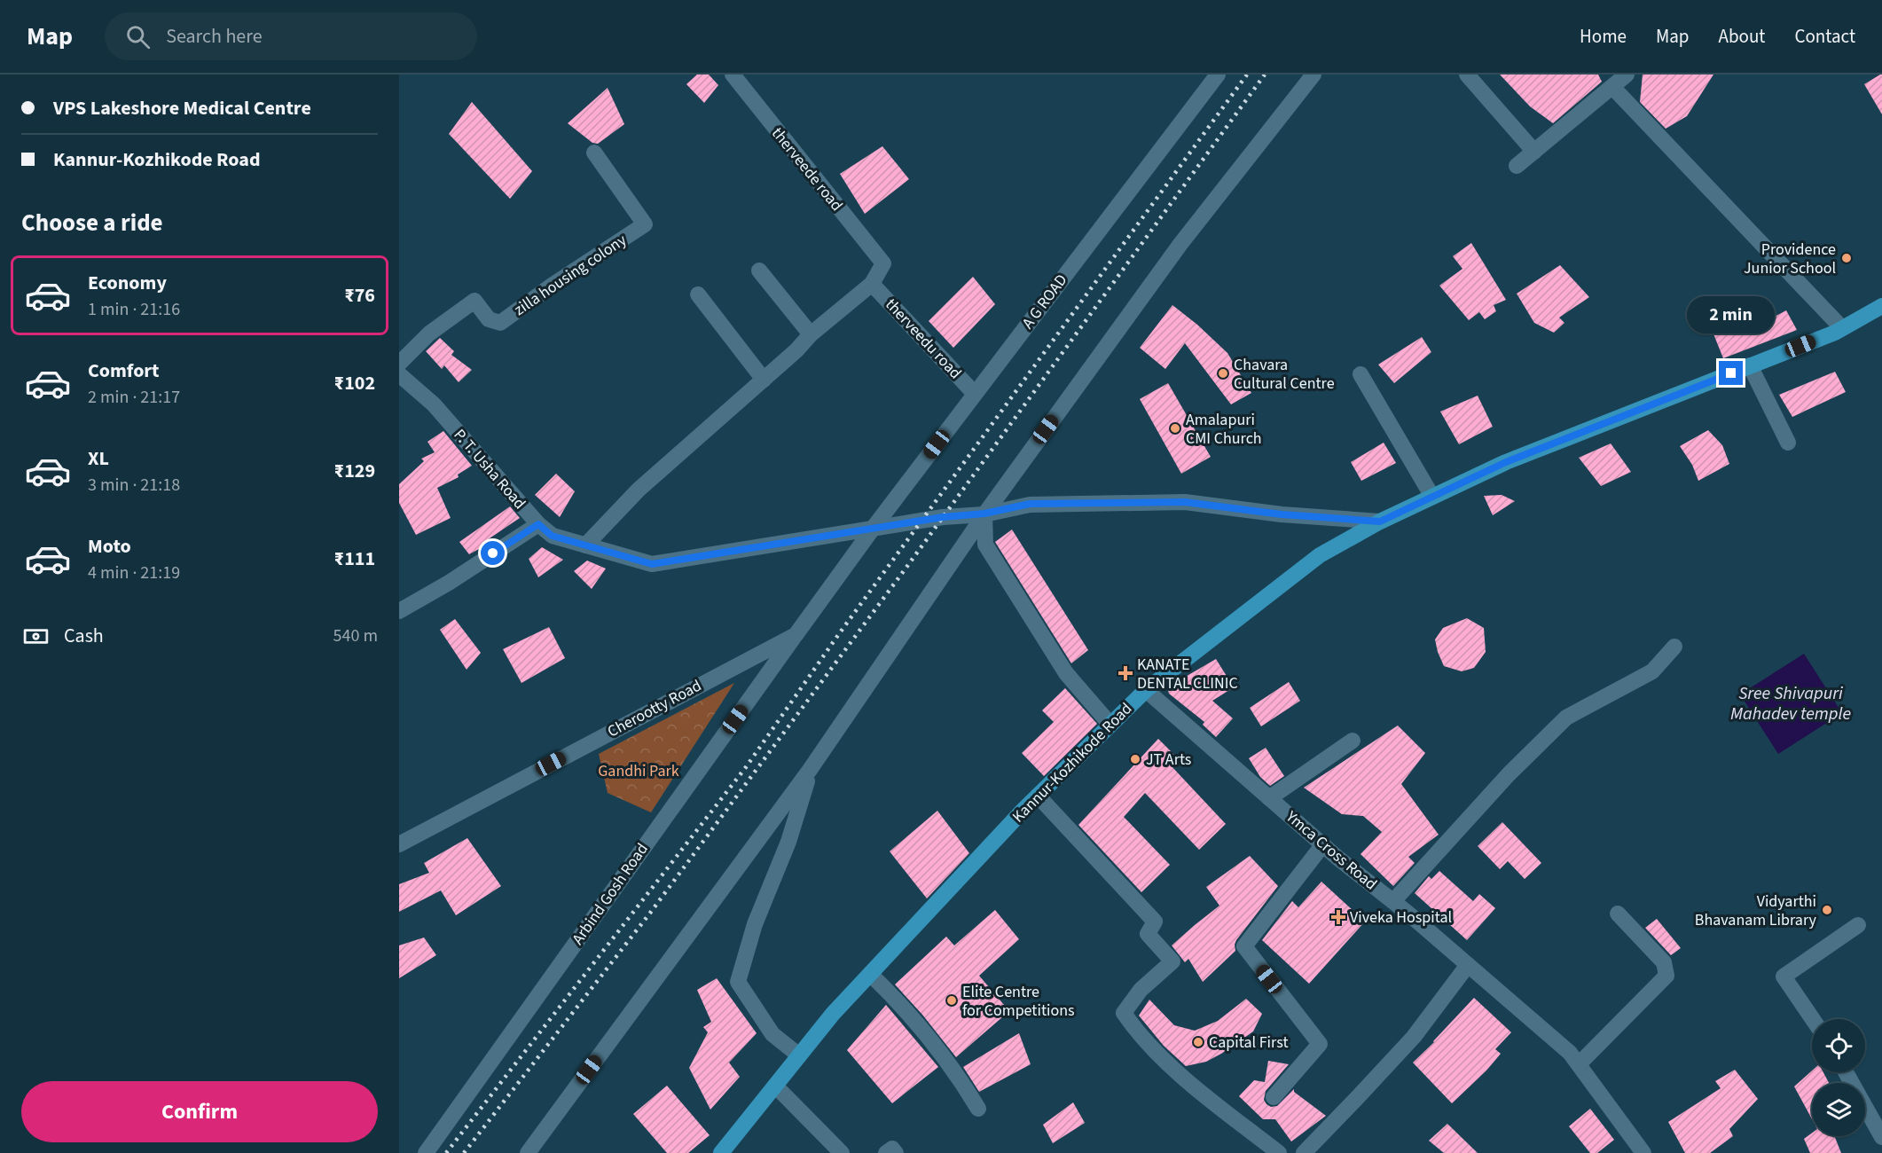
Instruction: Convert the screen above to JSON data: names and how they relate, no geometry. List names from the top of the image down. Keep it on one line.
{"streets":{"main road":["Kannur-Kozhikode Road"],"street":["therveede road","zilla housing colony","A G ROAD","therveedu road","P. T. Usha Road","Cherootty Road","Ymca Cross Road","Arbind Gosh Road"]},"crossings":[["therveede road","therveedu road"],["A G ROAD","therveedu road"],["A G ROAD","P. T. Usha Road"],["A G ROAD","Cherootty Road"],["P. T. Usha Road","Cherootty Road"],["P. T. Usha Road","Kannur-Kozhikode Road"],["Cherootty Road","Arbind Gosh Road"],["Kannur-Kozhikode Road","Ymca Cross Road"]],"water":["Sree Shivapuri Mahadev temple"],"parks":["Gandhi Park"],"places":{"other":["Providence Junior School","Chavara Cultural Centre","Amalapuri CMI Church","JT Arts","Vidyarthi Bhavanam Library","Elite Centre for Competitions","Capital First"],"health":["KANATE DENTAL CLINIC","Viveka Hospital"]},"page":{"header":"Map","search":"Search here","nav":["Home","Map","About","Contact"],"banner":["VPS Lakeshore Medical Centre","Kannur-Kozhikode Road"],"heading":"Choose a ride","list":[{"name":"Economy","note":"1 min · 21:16","value":"₹76"},{"name":"Comfort","note":"2 min · 21:17","value":"₹102"},{"name":"XL","note":"3 min · 21:18","value":"₹129"},{"name":"Moto","note":"4 min · 21:19","value":"₹111"}],"bubble":"2 min","pay":["Cash","540 m"],"buttons":"Confirm"}}
